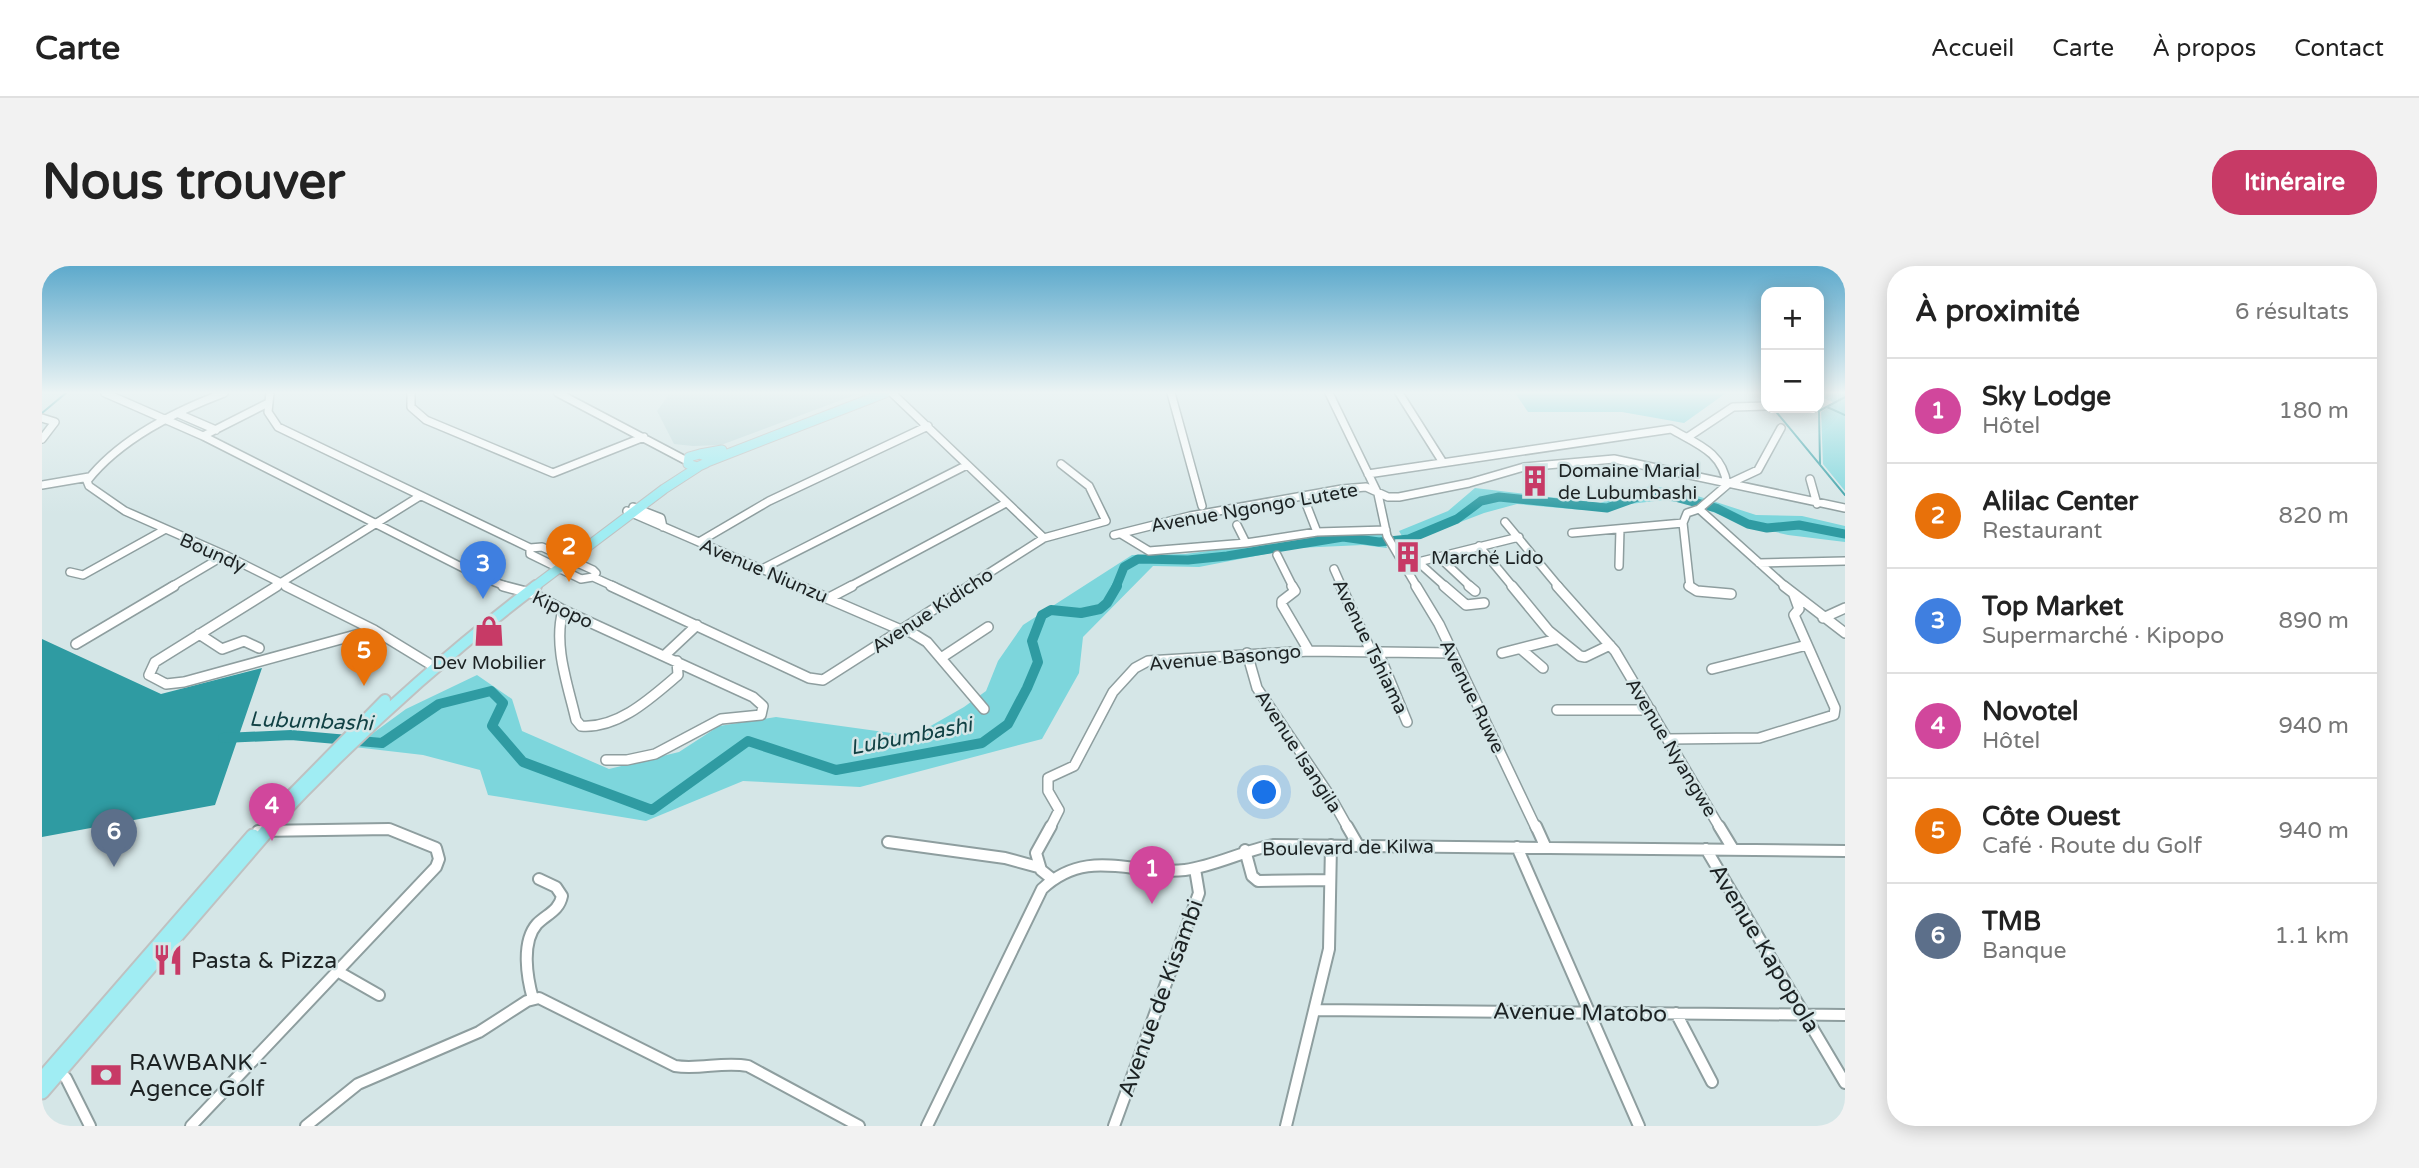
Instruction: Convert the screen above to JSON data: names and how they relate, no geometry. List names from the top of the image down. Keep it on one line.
{"streets":{"street":["Avenue Ngongo Lutete","Boundy","Avenue Niunzu","Kipopo","Avenue Kidicho","Avenue Tshiama","Avenue Basongo","Avenue Ruwe","Avenue Nyangwe","Avenue Isangila","Boulevard de Kilwa","Avenue Kapopola","Avenue de Kisambi","Avenue Matobo"]},"crossings":[["Avenue Niunzu","Avenue Kidicho"],["Avenue Tshiama","Avenue Basongo"],["Avenue Basongo","Avenue Ruwe"],["Avenue Basongo","Avenue Isangila"],["Avenue Ruwe","Boulevard de Kilwa"],["Avenue Nyangwe","Boulevard de Kilwa"],["Avenue Isangila","Boulevard de Kilwa"],["Boulevard de Kilwa","Avenue Kapopola"],["Boulevard de Kilwa","Avenue de Kisambi"],["Avenue Kapopola","Avenue Matobo"]],"water":["Lubumbashi"],"places":{"building":["Domaine Marial de Lubumbashi","Marché Lido"],"shop":["Dev Mobilier"],"restaurant":["Pasta & Pizza"],"bank":["RAWBANK - Agence Golf"]},"page":{"header":"Carte","nav":["Accueil","Carte","À propos","Contact"],"buttons":"Itinéraire","title":"Nous trouver","heading":["À proximité","6 résultats"],"map_buttons":["+","−"],"list":[{"mark":"1","name":"Sky Lodge","note":"Hôtel","value":"180 m"},{"mark":"2","name":"Alilac Center","note":"Restaurant","value":"820 m"},{"mark":"3","name":"Top Market","note":"Supermarché · Kipopo","value":"890 m"},{"mark":"4","name":"Novotel","note":"Hôtel","value":"940 m"},{"mark":"5","name":"Côte Ouest","note":"Café · Route du Golf","value":"940 m"},{"mark":"6","name":"TMB","note":"Banque","value":"1.1 km"}],"pins":["2","3","5","4","6","1"]}}
